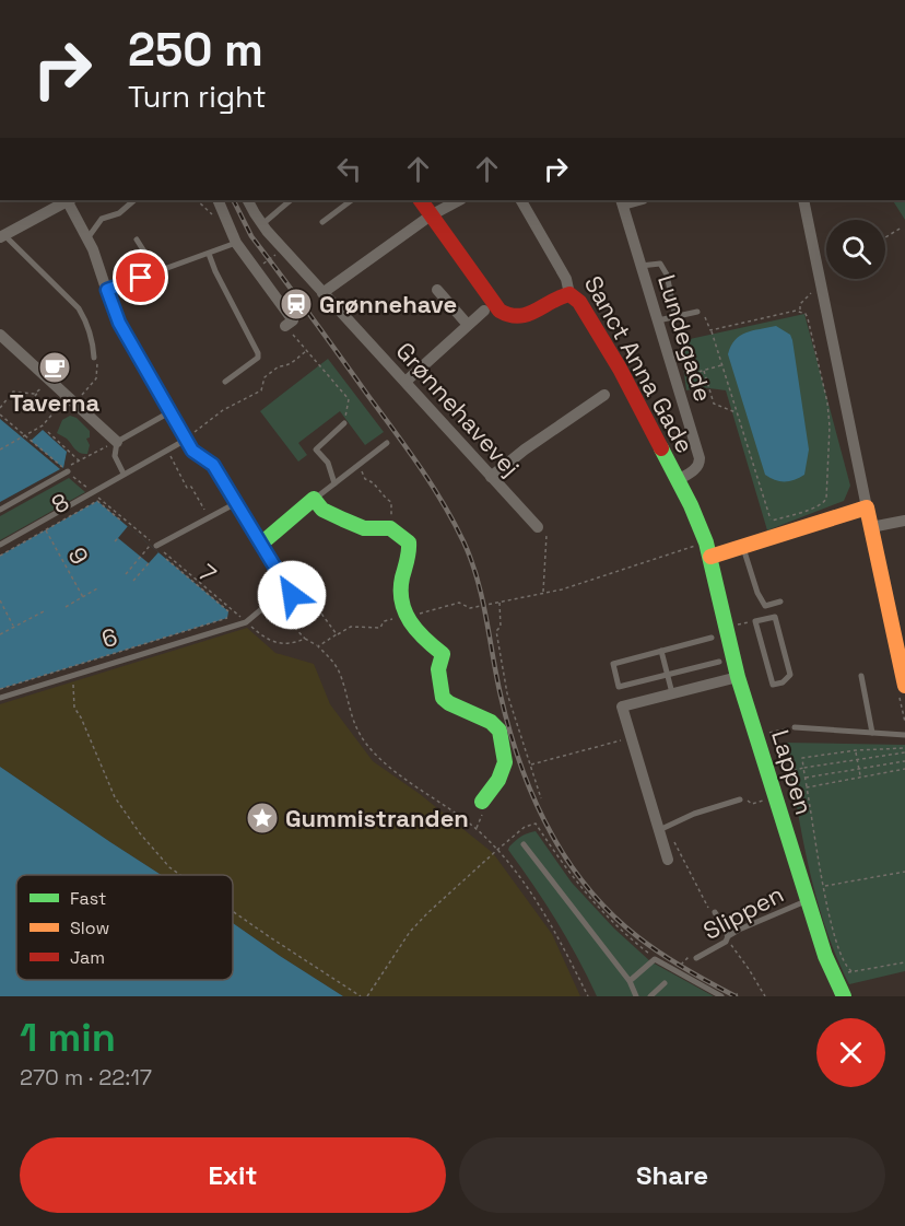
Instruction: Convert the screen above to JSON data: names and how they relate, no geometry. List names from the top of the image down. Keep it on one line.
{"streets":{"main road":["Sanct Anna Gade","Lappen"],"street":["Lundegade","Grønnehavevej"],"lane":["Slippen"],"path":["8","9","7","6"]},"crossings":[["Lundegade","Sanct Anna Gade"],["Sanct Anna Gade","Lappen"],["8","9"],["Lappen","Slippen"]],"places":{"station":["Grønnehave"],"cafe":["Taverna"],"place":["Gummistranden"]},"legend":["Fast","Slow","Jam"],"page":{"turn":["250 m","Turn right"],"heading":["1 min","270 m · 22:17"],"buttons":["Exit","Share"]}}
